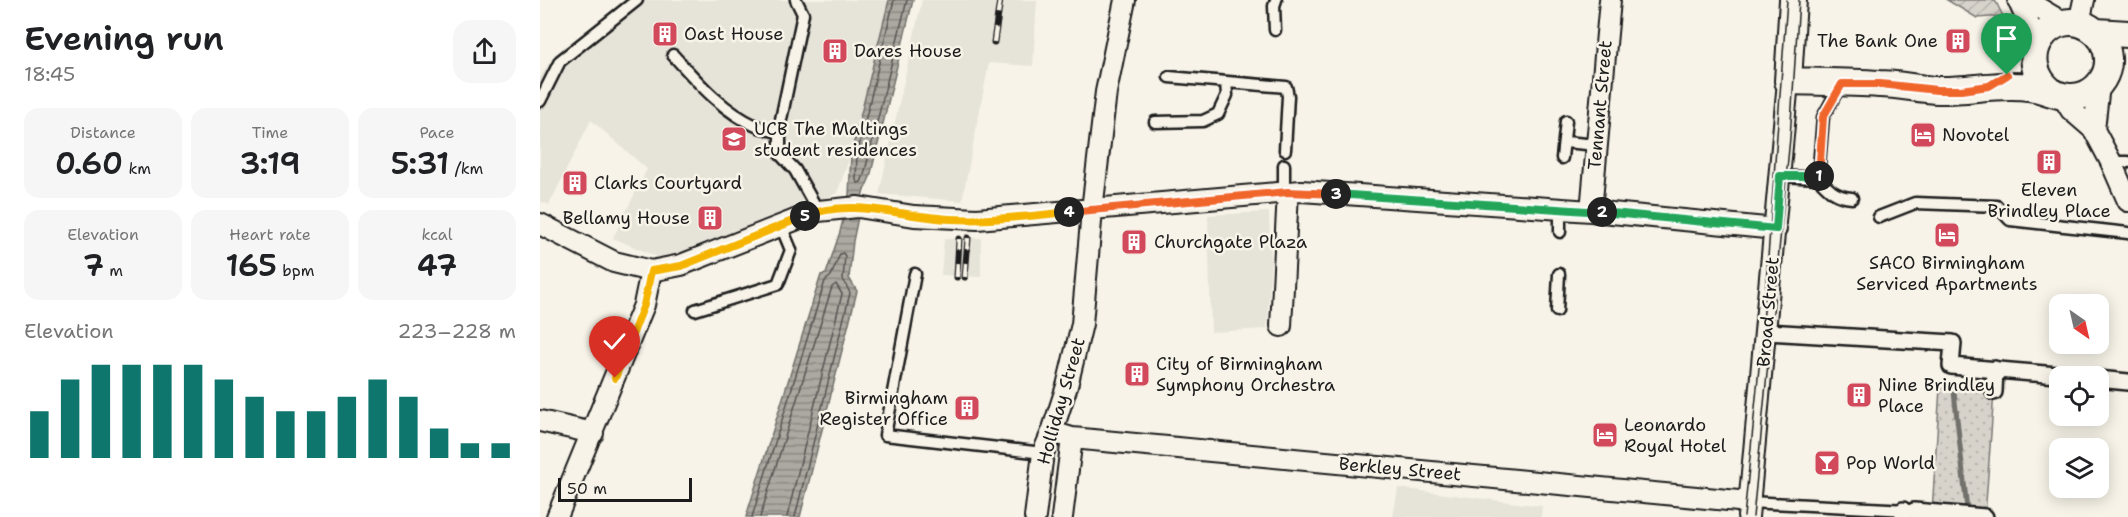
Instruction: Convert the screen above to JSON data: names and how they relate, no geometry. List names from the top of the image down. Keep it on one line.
{"streets":{"street":["Tennant Street","Broad Street","Holliday Street","Berkley Street"]},"crossings":[["Broad Street","Berkley Street"],["Holliday Street","Berkley Street"]],"places":{"building":["Oast House","The Bank One","Dares House","Eleven Brindley Place","Clarks Courtyard","Bellamy House","Churchgate Plaza","City of Birmingham Symphony Orchestra","Nine Brindley Place","Birmingham Register Office"],"hotel":["Novotel","SACO Birmingham Serviced Apartments","Leonardo Royal Hotel"],"school or university":["UCB The Maltings student residences"],"bar":["Pop World"]},"scale_bar":"50 m","north":"bottom right","page":{"heading":["Evening run","18:45"],"stats":[["Distance","0.60 km"],["Time","3:19"],["Pace","5:31 /km"],["Elevation","7 m"],["Heart rate","165 bpm"],["kcal","47"]],"pins":["1","3","2","4","5"],"chart":["Elevation","223–228 m"],"scale":"50 m"}}
